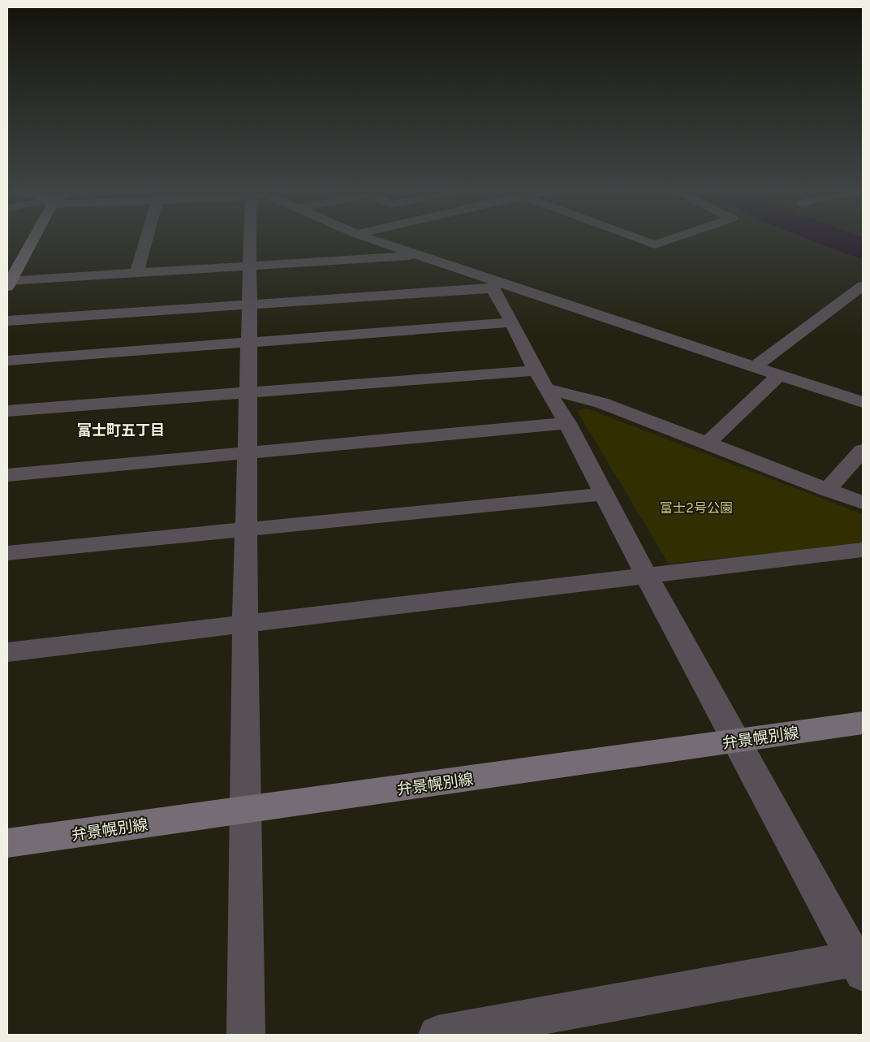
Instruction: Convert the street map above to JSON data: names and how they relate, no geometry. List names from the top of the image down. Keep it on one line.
{"streets":{"main road":["弁景幌別線"]},"districts":["富士町五丁目"],"parks":["富士2号公園"]}
